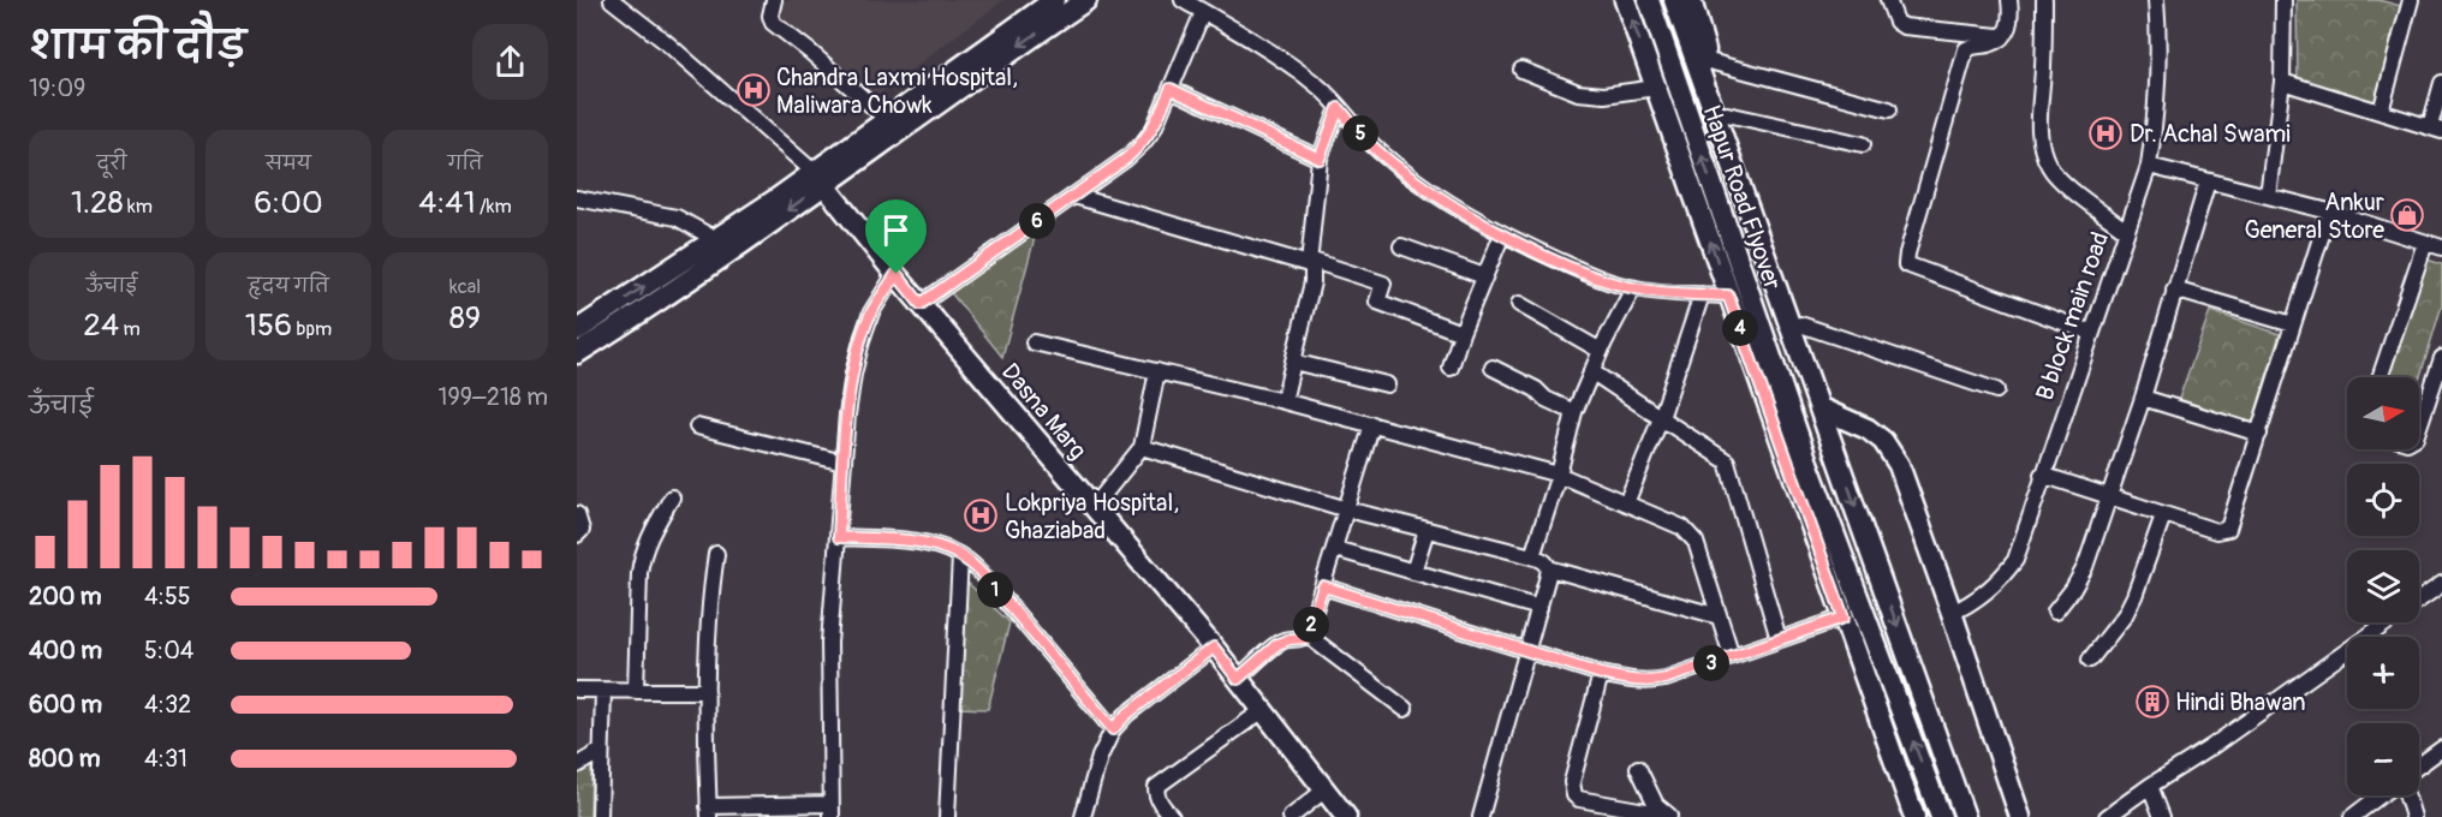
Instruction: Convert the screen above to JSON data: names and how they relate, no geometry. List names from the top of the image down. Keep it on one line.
{"streets":{"street":["Hapur Road Flyover","B block main road","Dasna Marg"]},"places":{"hospital":["Chandra Laxmi Hospital, Maliwara Chowk","Dr. Achal Swami","Lokpriya Hospital, Ghaziabad"],"shop":["Ankur General Store"],"building":["Hindi Bhawan"]},"north":"right","page":{"heading":["शाम की दौड़","19:09"],"pins":["5","6","4","1","2","3"],"stats":[["दूरी","1.28 km"],["समय","6:00"],["गति","4:41 /km"],["ऊँचाई","24 m"],["हृदय गति","156 bpm"],["kcal","89"]],"chart":["ऊँचाई","199–218 m"],"map_buttons":["+","−"],"list":[{"name":"200 m","note":"4:55"},{"name":"400 m","note":"5:04"},{"name":"600 m","note":"4:32"},{"name":"800 m","note":"4:31"}]}}
